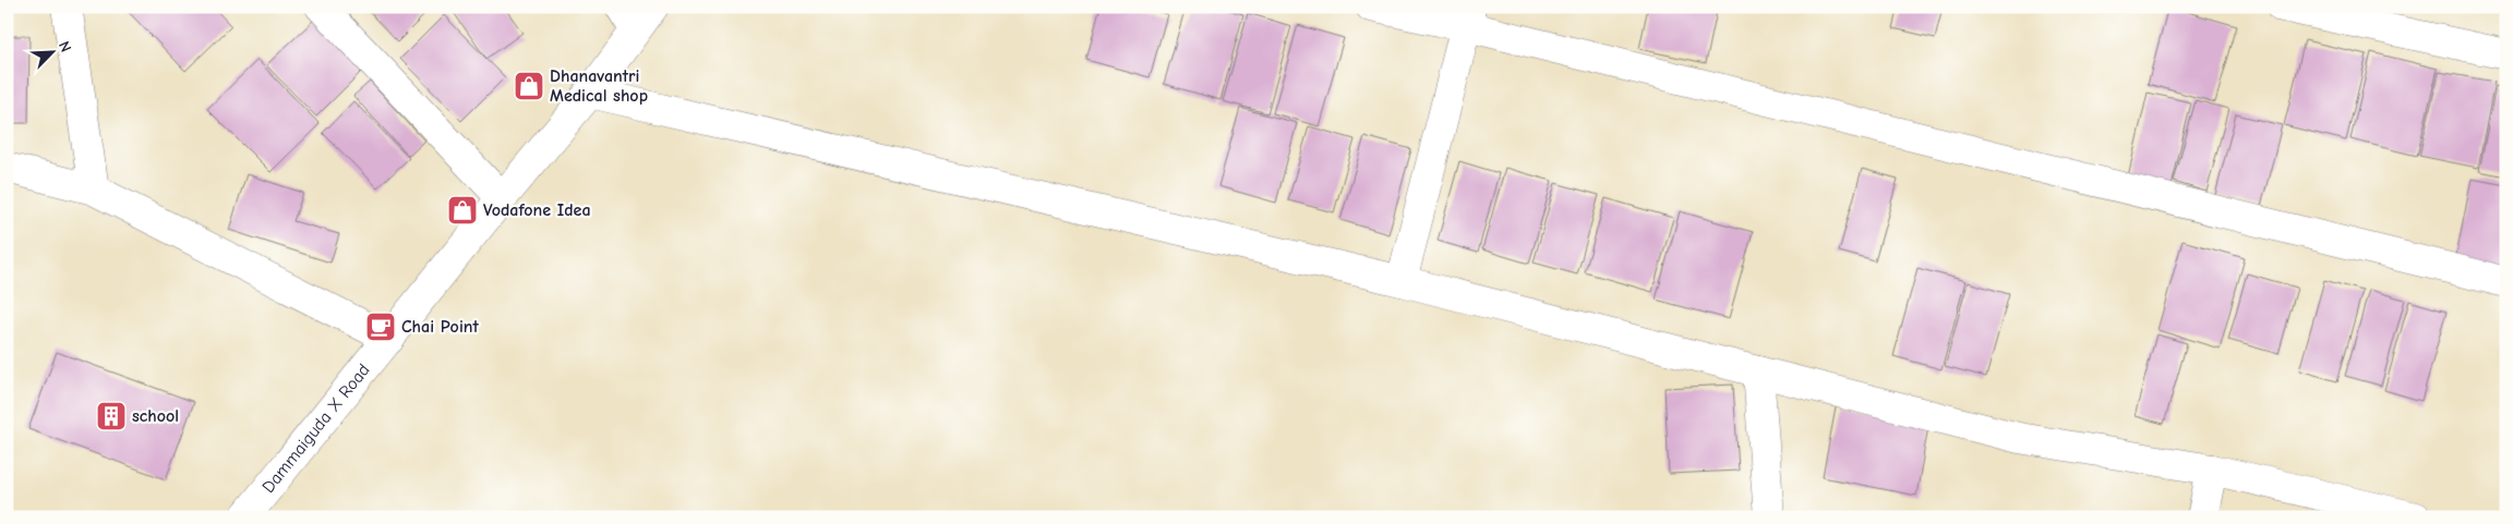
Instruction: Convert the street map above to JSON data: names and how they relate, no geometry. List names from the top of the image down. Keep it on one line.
{"streets":{"street":["Dammaiguda X Road"]},"places":{"shop":["Dhanavantri Medical shop","Vodafone Idea"],"cafe":["Chai Point"],"building":["school"]},"north":"top right"}
